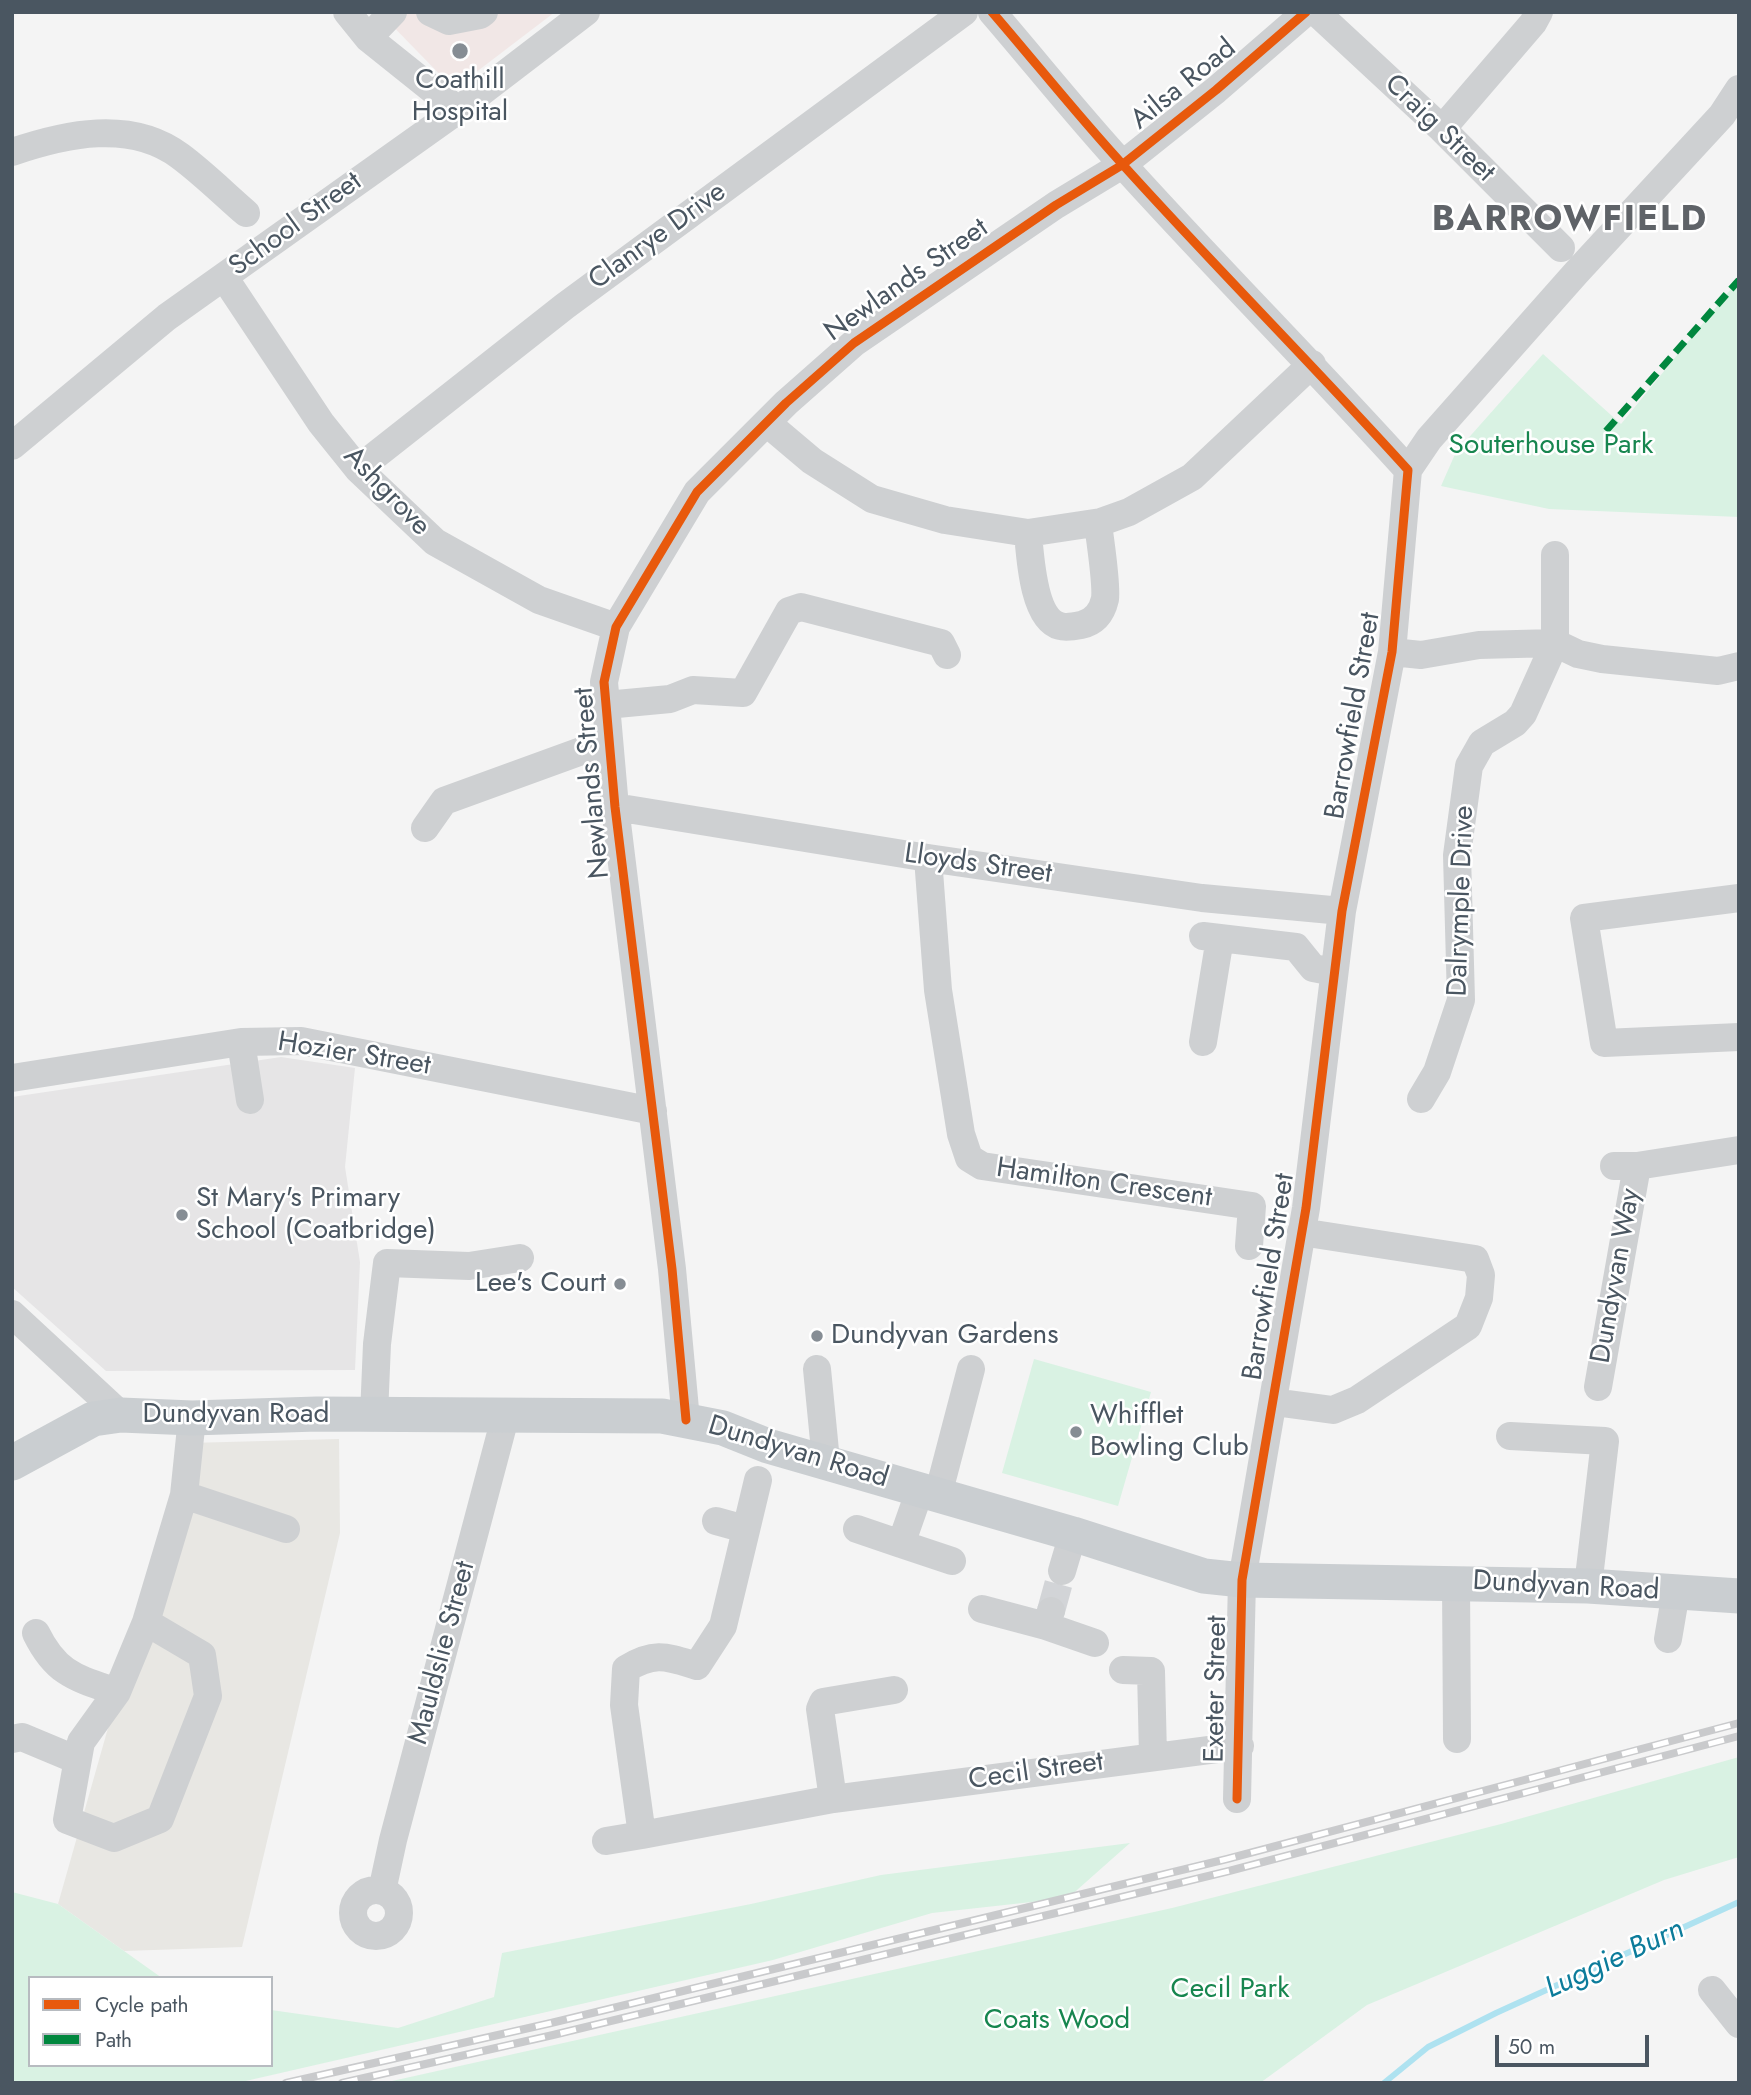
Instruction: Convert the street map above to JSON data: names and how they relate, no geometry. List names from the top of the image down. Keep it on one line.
{"streets":{"main road":["Dundyvan Road"],"street":["Ailsa Road","Craig Street","School Street","Clanrye Drive","Newlands Street","Ashgrove","Barrowfield Street","Lloyds Street","Dalrymple Drive","Hozier Street","Hamilton Crescent","Dundyvan Way","Mauldslie Street","Exeter Street","Cecil Street"]},"crossings":[["Ailsa Road","Newlands Street"],["School Street","Ashgrove"],["Clanrye Drive","Ashgrove"],["Newlands Street","Ashgrove"],["Newlands Street","Lloyds Street"],["Newlands Street","Hozier Street"],["Newlands Street","Dundyvan Road"],["Barrowfield Street","Lloyds Street"],["Barrowfield Street","Dundyvan Road"],["Barrowfield Street","Exeter Street"],["Lloyds Street","Hamilton Crescent"],["Dundyvan Road","Mauldslie Street"],["Dundyvan Road","Exeter Street"],["Exeter Street","Cecil Street"]],"districts":["BARROWFIELD"],"water":["Luggie Burn"],"parks":["Souterhouse Park","Cecil Park","Coats Wood"],"places":["Coathill Hospital","St Mary's Primary School (Coatbridge)","Lee's Court","Dundyvan Gardens","Whifflet Bowling Club"],"legend":["Cycle path","Path"],"scale_bar":"50 m"}
